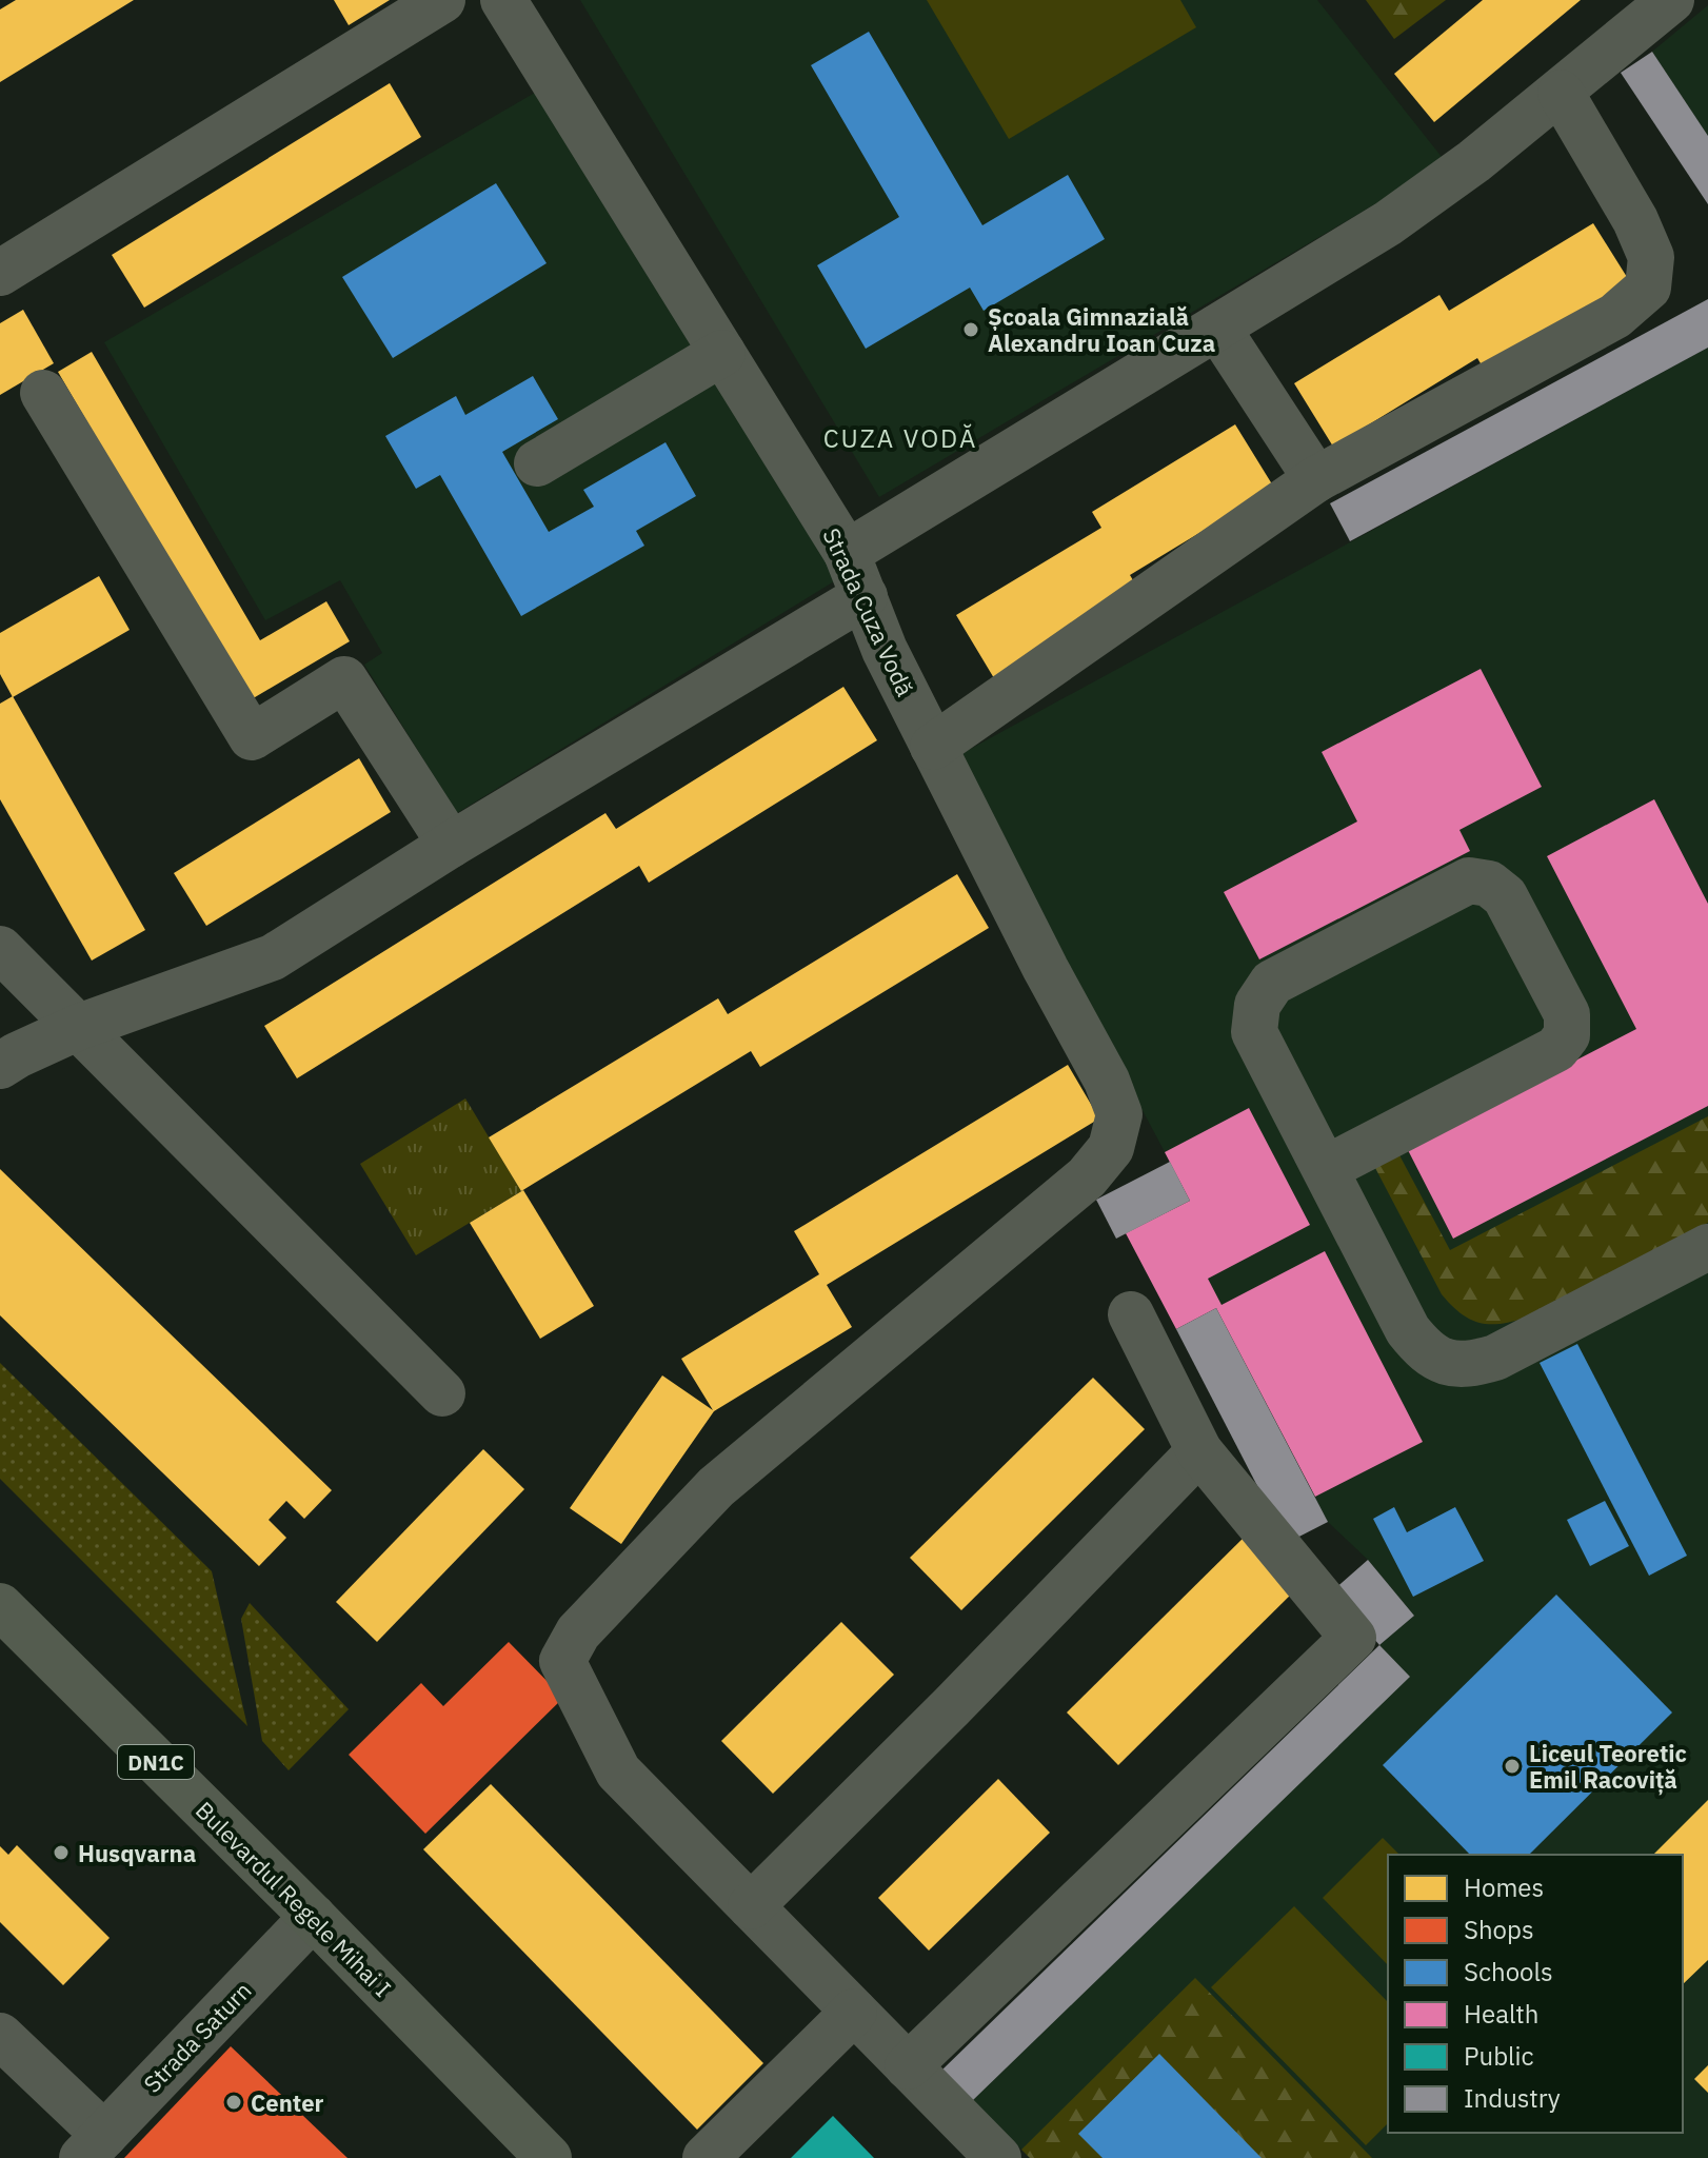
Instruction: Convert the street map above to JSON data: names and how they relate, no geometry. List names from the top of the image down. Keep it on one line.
{"streets":{"main road":["DN1C","Bulevardul Regele Mihai I"],"street":["Strada Cuza Vodă","Strada Saturn"]},"crossings":[["Bulevardul Regele Mihai I","Strada Saturn"]],"districts":["CUZA VODĂ"],"places":["Școala Gimnazială Alexandru Ioan Cuza","Liceul Teoretic Emil Racoviță","Husqvarna","Center"],"legend":["Homes","Shops","Schools","Health","Public","Industry"]}
